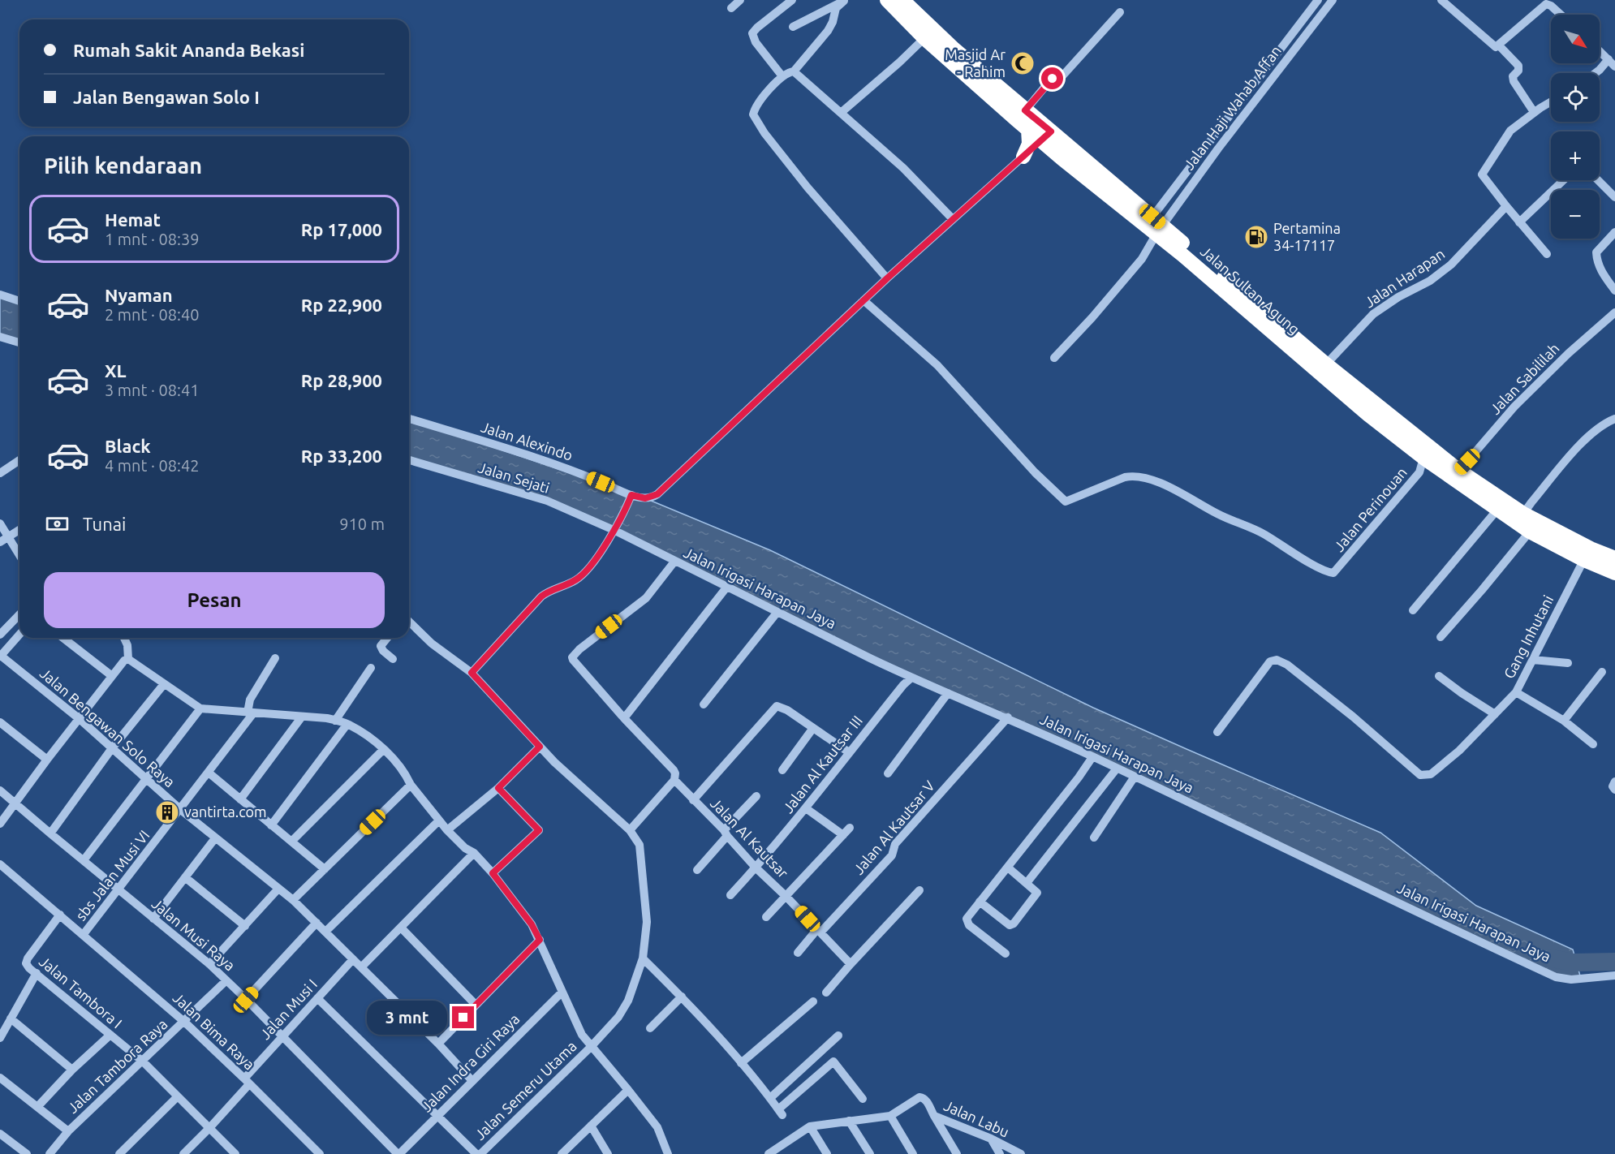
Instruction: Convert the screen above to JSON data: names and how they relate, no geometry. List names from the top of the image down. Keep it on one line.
{"streets":{"highway":["Jalan Sultan Agung"],"street":["Jalan Haji Wahab Affan","Jalan Harapan","Jalan Sabililah","Jalan Alexindo","Jalan Sejati","Jalan Perinouan","Jalan Irigasi Harapan Jaya","Gang Inhutani","Jalan Bengawan Solo Raya","Jalan Al Kautsar III","Jalan Al Kautsar V","Jalan Al Kautsar","sbs Jalan Musi VI","Jalan Musi Raya","Jalan Tambora I","Jalan Musi I","Jalan Bima Raya","Jalan Indra Giri Raya","Jalan Tambora Raya","Jalan Semeru Utama","Jalan Labu"]},"crossings":[["Jalan Haji Wahab Affan","Jalan Sultan Agung"],["Jalan Harapan","Jalan Sultan Agung"],["Jalan Sultan Agung","Jalan Sabililah"],["Jalan Sultan Agung","Jalan Perinouan"],["Jalan Sultan Agung","Gang Inhutani"],["Jalan Alexindo","Jalan Perinouan"],["Jalan Sejati","Jalan Irigasi Harapan Jaya"],["Jalan Irigasi Harapan Jaya","Jalan Al Kautsar III"],["Jalan Irigasi Harapan Jaya","Jalan Al Kautsar V"],["Jalan Irigasi Harapan Jaya","Jalan Al Kautsar"],["Jalan Bengawan Solo Raya","sbs Jalan Musi VI"],["Jalan Bengawan Solo Raya","Jalan Musi I"],["Jalan Bengawan Solo Raya","Jalan Indra Giri Raya"],["Jalan Al Kautsar III","Jalan Al Kautsar"],["Jalan Al Kautsar V","Jalan Al Kautsar"],["sbs Jalan Musi VI","Jalan Musi Raya"],["sbs Jalan Musi VI","Jalan Bima Raya"],["Jalan Musi Raya","Jalan Musi I"],["Jalan Musi Raya","Jalan Indra Giri Raya"],["Jalan Musi Raya","Jalan Tambora Raya"],["Jalan Tambora I","Jalan Musi I"],["Jalan Tambora I","Jalan Bima Raya"],["Jalan Tambora I","Jalan Tambora Raya"],["Jalan Musi I","Jalan Bima Raya"],["Jalan Bima Raya","Jalan Tambora Raya"]],"places":{"mosque":["Masjid Ar - Rahim"],"fuel station":["Pertamina 34-17117"],"building":["vantirta.com"]},"north":"bottom right","page":{"map_buttons":["+","−"],"banner":["Rumah Sakit Ananda Bekasi","Jalan Bengawan Solo I"],"heading":"Pilih kendaraan","list":[{"name":"Hemat","note":"1 mnt · 08:39","value":"Rp 17,000"},{"name":"Nyaman","note":"2 mnt · 08:40","value":"Rp 22,900"},{"name":"XL","note":"3 mnt · 08:41","value":"Rp 28,900"},{"name":"Black","note":"4 mnt · 08:42","value":"Rp 33,200"}],"pay":["Tunai","910 m"],"buttons":"Pesan","bubble":"3 mnt"}}
